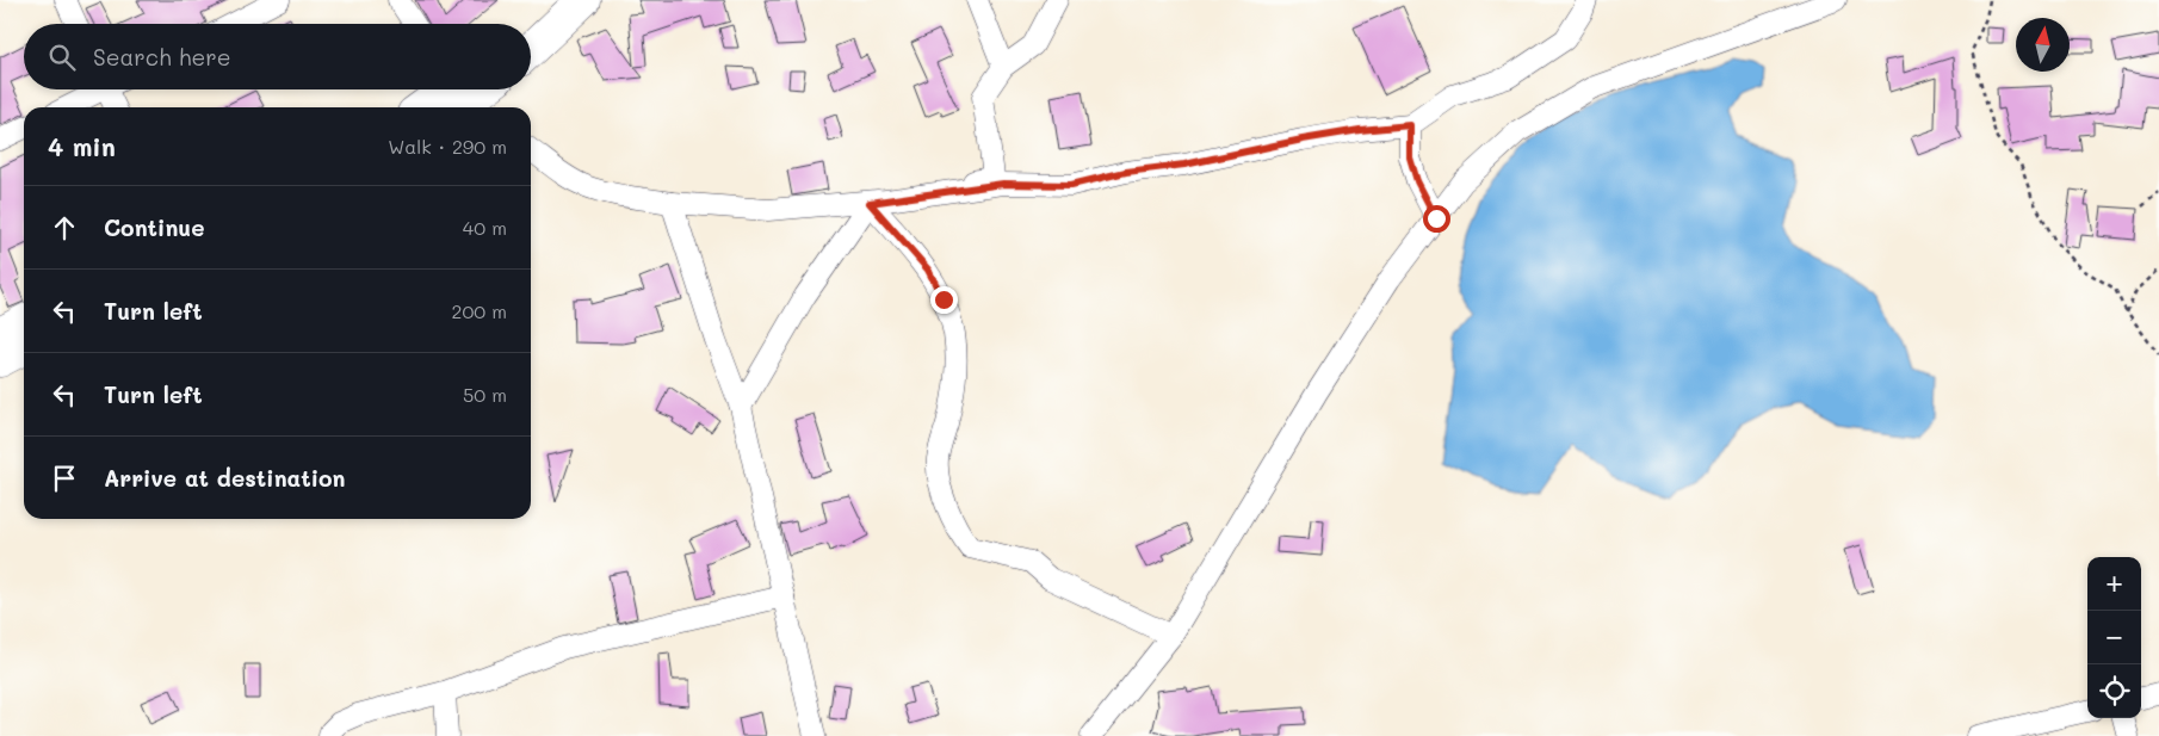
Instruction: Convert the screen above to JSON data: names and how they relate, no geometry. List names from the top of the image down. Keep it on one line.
{"north":"top","page":{"search":"Search here","heading":["4 min","Walk · 290 m"],"list":[["Continue","40 m"],["Turn left","200 m"],["Turn left","50 m"],"Arrive at destination"],"map_buttons":["+","−"]}}
